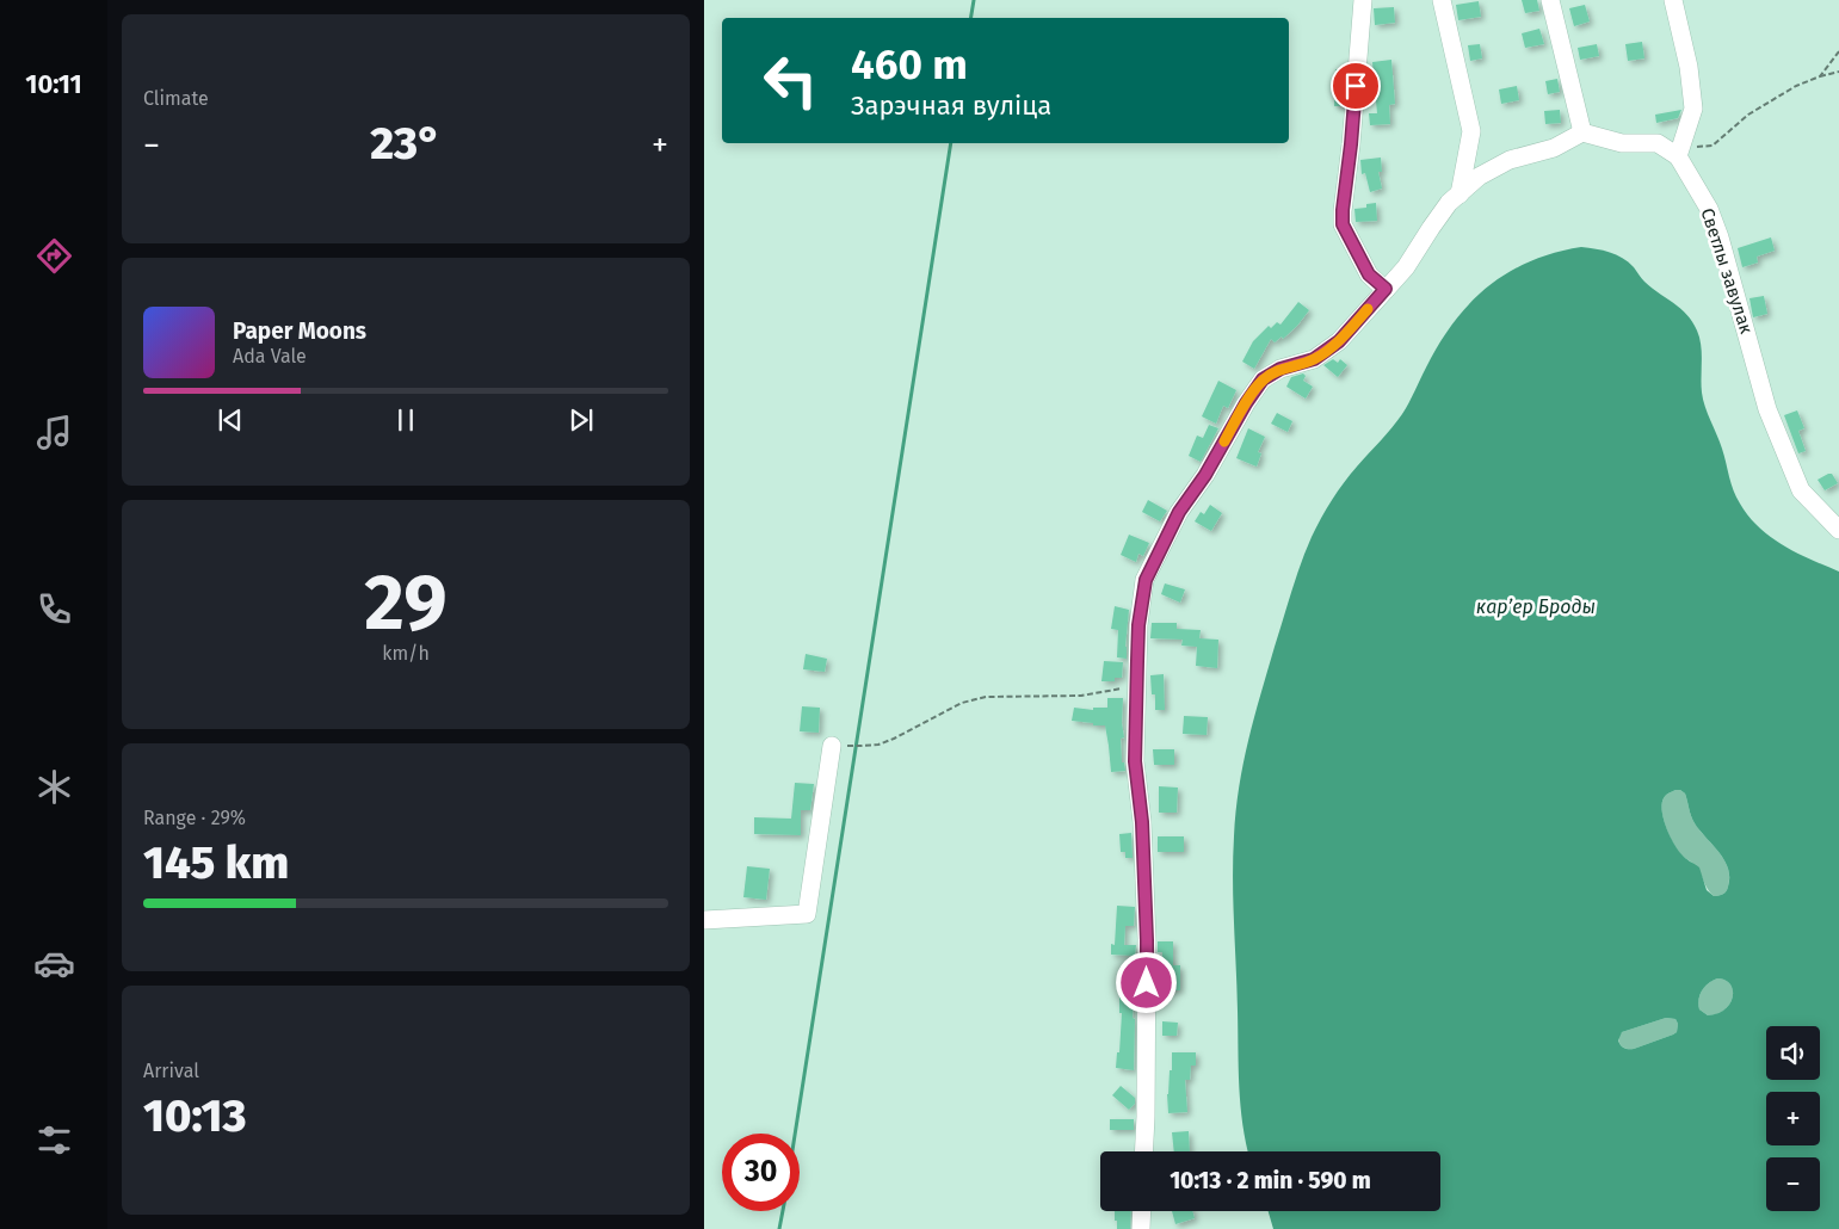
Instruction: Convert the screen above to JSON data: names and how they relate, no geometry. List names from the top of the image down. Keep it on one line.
{"streets":{"street":["Светлы завулак"]},"water":["карʼер Броды"],"page":{"tabs":"10:11","tile":["Climate",["29","km/h"],["Range · 29%","145 km"],["Arrival","10:13"]],"turn":["460 m","Зарэчная вуліца"],"heat":["−","23°","+"],"song":["Paper Moons","Ada Vale"],"map_buttons":["+","−"],"limit":"30","trip":"10:13 · 2 min · 590 m"}}
